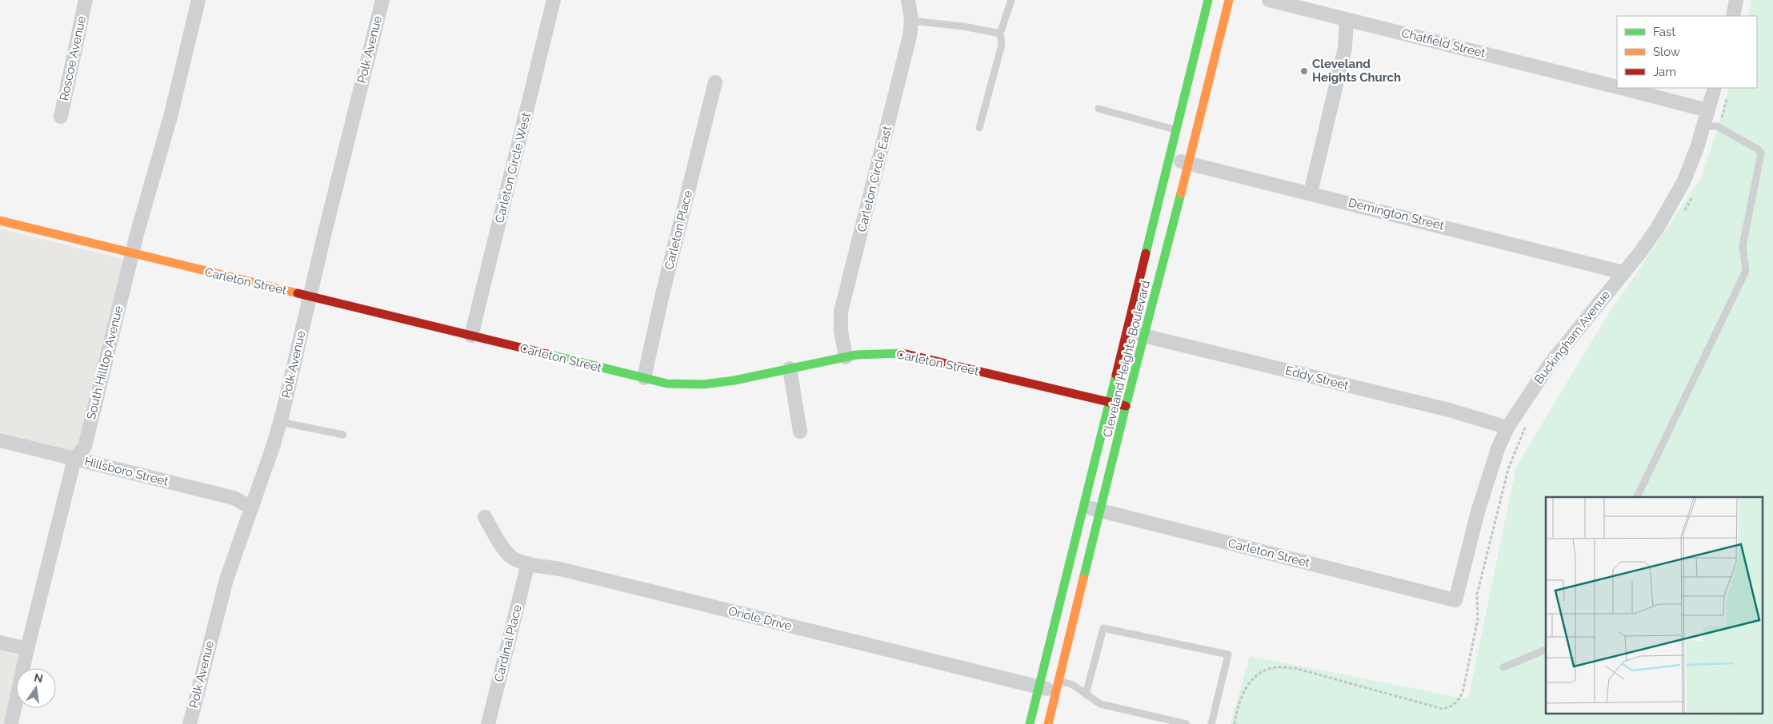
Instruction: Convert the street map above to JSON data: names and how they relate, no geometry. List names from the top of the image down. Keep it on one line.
{"streets":{"street":["Chatfield Street","Polk Avenue","Roscoe Avenue","Carleton Circle West","Carleton Circle East","Demington Street","Carleton Place","Carleton Street","Buckingham Avenue","Cleveland Heights Boulevard","South Hilltop Avenue","Eddy Street","Hillsboro Street","Oriole Drive","Cardinal Place"]},"crossings":[["Chatfield Street","Buckingham Avenue"],["Polk Avenue","Carleton Street"],["Polk Avenue","Hillsboro Street"],["Carleton Circle West","Carleton Street"],["Carleton Circle East","Carleton Street"],["Demington Street","Buckingham Avenue"],["Demington Street","Cleveland Heights Boulevard"],["Carleton Place","Carleton Street"],["Carleton Street","Buckingham Avenue"],["Carleton Street","Cleveland Heights Boulevard"],["Carleton Street","South Hilltop Avenue"],["Buckingham Avenue","Eddy Street"],["Cleveland Heights Boulevard","Eddy Street"],["Cleveland Heights Boulevard","Oriole Drive"],["South Hilltop Avenue","Hillsboro Street"],["Oriole Drive","Cardinal Place"]],"places":["Cleveland Heights Church"],"legend":["Fast","Slow","Jam"],"north":"top"}
